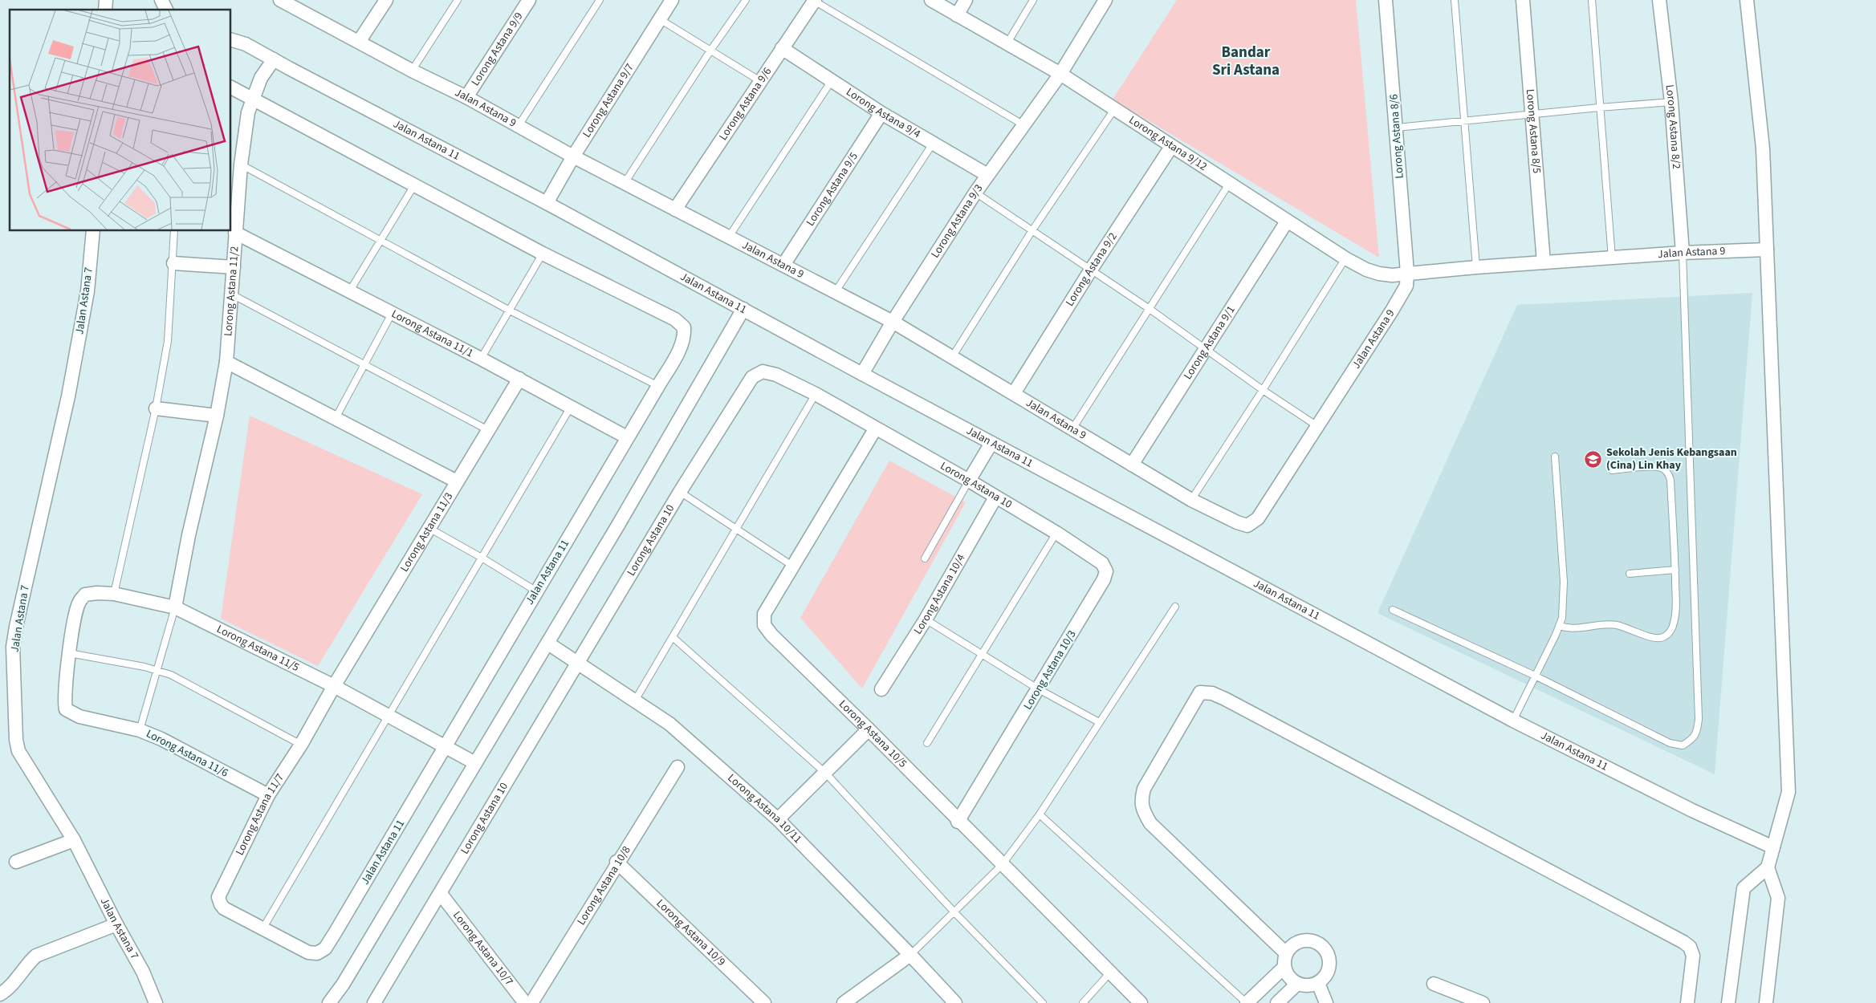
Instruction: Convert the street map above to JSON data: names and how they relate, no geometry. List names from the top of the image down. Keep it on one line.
{"streets":{"street":["Lorong Astana 9/9","Lorong Astana 9/7","Lorong Astana 9/6","Jalan Astana 9","Lorong Astana 9/4","Lorong Astana 8/2","Lorong Astana 8/5","Lorong Astana 8/6","Jalan Astana 11","Lorong Astana 9/12","Lorong Astana 9/5","Lorong Astana 9/3","Lorong Astana 9/2","Lorong Astana 11/2","Jalan Astana 7","Lorong Astana 11/1","Lorong Astana 9/1","Lorong Astana 10","Lorong Astana 11/3","Lorong Astana 10/4","Lorong Astana 11/5","Lorong Astana 10/3","Lorong Astana 10/5","Lorong Astana 11/6","Lorong Astana 10/11","Lorong Astana 11/7","Lorong Astana 10/8","Lorong Astana 10/9","Lorong Astana 10/7"]},"crossings":[["Lorong Astana 9/9","Jalan Astana 9"],["Lorong Astana 9/7","Jalan Astana 9"],["Lorong Astana 9/7","Jalan Astana 11"],["Lorong Astana 9/6","Jalan Astana 9"],["Lorong Astana 9/6","Lorong Astana 9/4"],["Jalan Astana 9","Lorong Astana 8/2"],["Jalan Astana 9","Lorong Astana 8/5"],["Jalan Astana 9","Lorong Astana 8/6"],["Jalan Astana 9","Lorong Astana 9/12"],["Jalan Astana 9","Lorong Astana 9/5"],["Jalan Astana 9","Lorong Astana 9/3"],["Jalan Astana 9","Lorong Astana 9/2"],["Jalan Astana 9","Lorong Astana 9/1"],["Lorong Astana 9/4","Lorong Astana 9/5"],["Lorong Astana 9/4","Lorong Astana 9/3"],["Lorong Astana 8/6","Lorong Astana 9/12"],["Jalan Astana 11","Lorong Astana 9/3"],["Jalan Astana 11","Lorong Astana 11/2"],["Jalan Astana 11","Lorong Astana 11/1"],["Jalan Astana 11","Lorong Astana 11/5"],["Jalan Astana 11","Lorong Astana 11/7"],["Lorong Astana 9/12","Lorong Astana 9/3"],["Lorong Astana 9/12","Lorong Astana 9/2"],["Lorong Astana 9/12","Lorong Astana 9/1"],["Lorong Astana 11/2","Lorong Astana 11/1"],["Lorong Astana 11/2","Lorong Astana 11/5"],["Lorong Astana 11/1","Lorong Astana 11/3"],["Lorong Astana 10","Lorong Astana 10/4"],["Lorong Astana 10","Lorong Astana 10/3"],["Lorong Astana 10","Lorong Astana 10/5"],["Lorong Astana 10","Lorong Astana 10/11"],["Lorong Astana 10","Lorong Astana 10/7"],["Lorong Astana 11/3","Lorong Astana 11/5"],["Lorong Astana 11/3","Lorong Astana 11/7"],["Lorong Astana 11/5","Lorong Astana 11/6"],["Lorong Astana 11/5","Lorong Astana 11/7"],["Lorong Astana 10/3","Lorong Astana 10/5"],["Lorong Astana 11/6","Lorong Astana 11/7"],["Lorong Astana 10/8","Lorong Astana 10/9"]],"districts":["Bandar Sri Astana"],"places":{"school or university":["Sekolah Jenis Kebangsaan (Cina) Lin Khay"]}}
